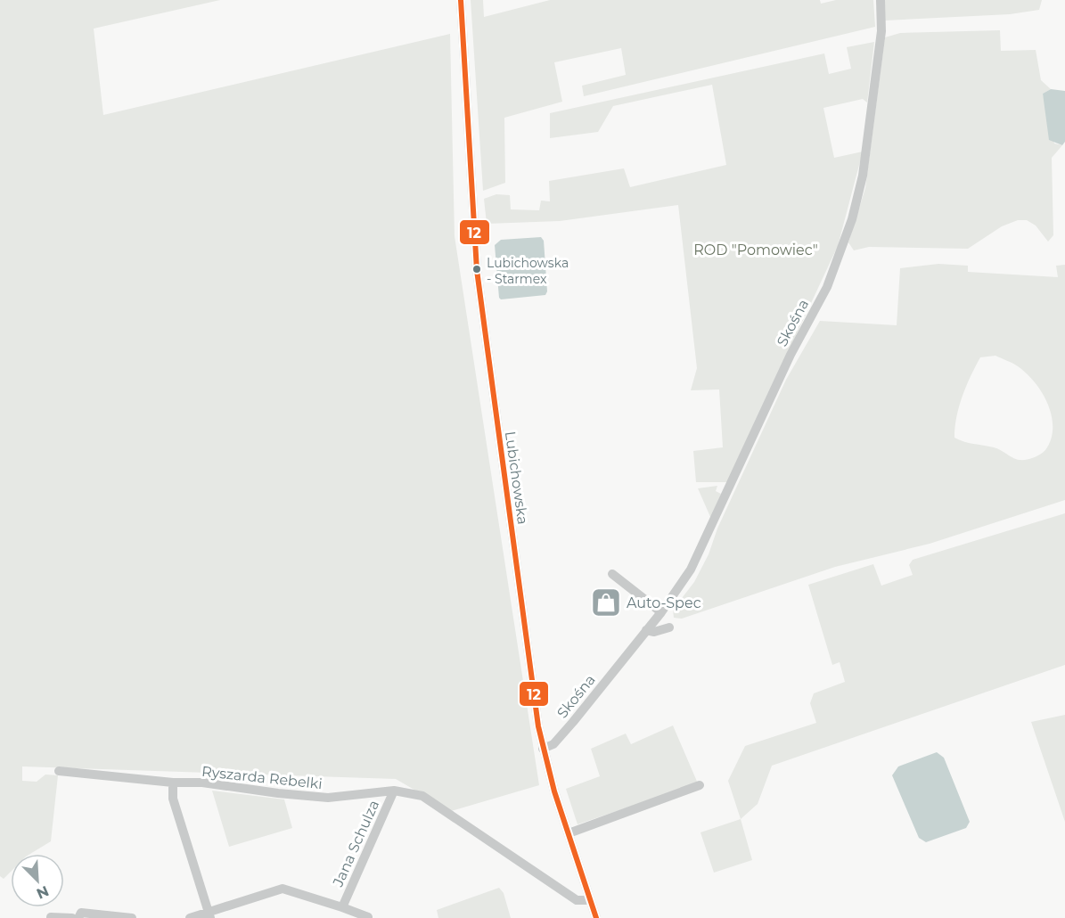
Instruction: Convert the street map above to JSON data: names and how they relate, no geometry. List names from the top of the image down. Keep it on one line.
{"streets":{"street":["Skośna","Lubichowska","Ryszarda Rebelki","Jana Schulza"]},"crossings":[["Skośna","Lubichowska"],["Lubichowska","Ryszarda Rebelki"],["Ryszarda Rebelki","Jana Schulza"]],"parks":["ROD \"Pomowiec\""],"places":{"other":["Lubichowska - Starmex"],"shop":["Auto-Spec"]},"lines":["transit line 12"],"north":"bottom right"}
